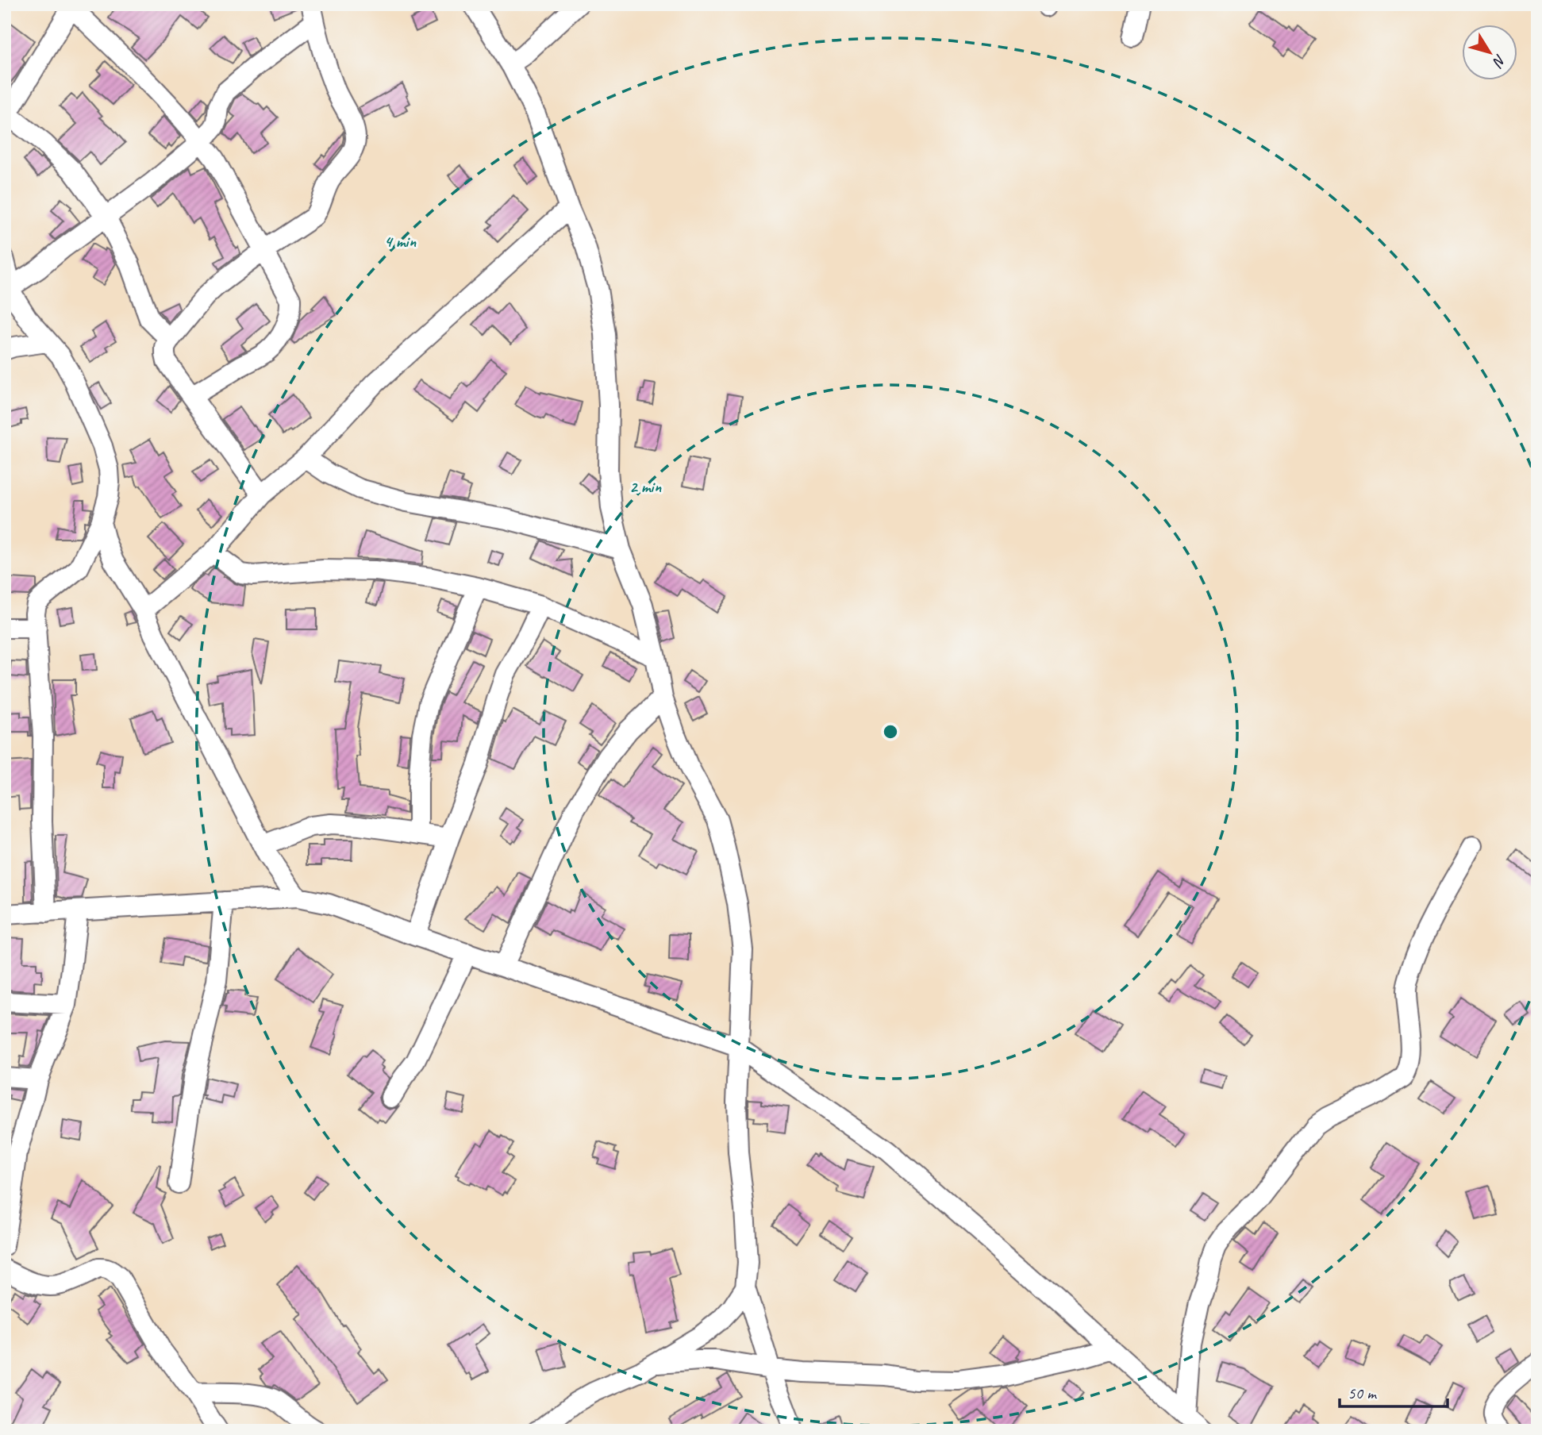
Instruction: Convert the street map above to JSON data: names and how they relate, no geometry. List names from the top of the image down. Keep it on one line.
{"scale_bar":"50 m","north":"bottom right","rings":["4 min","2 min"]}
